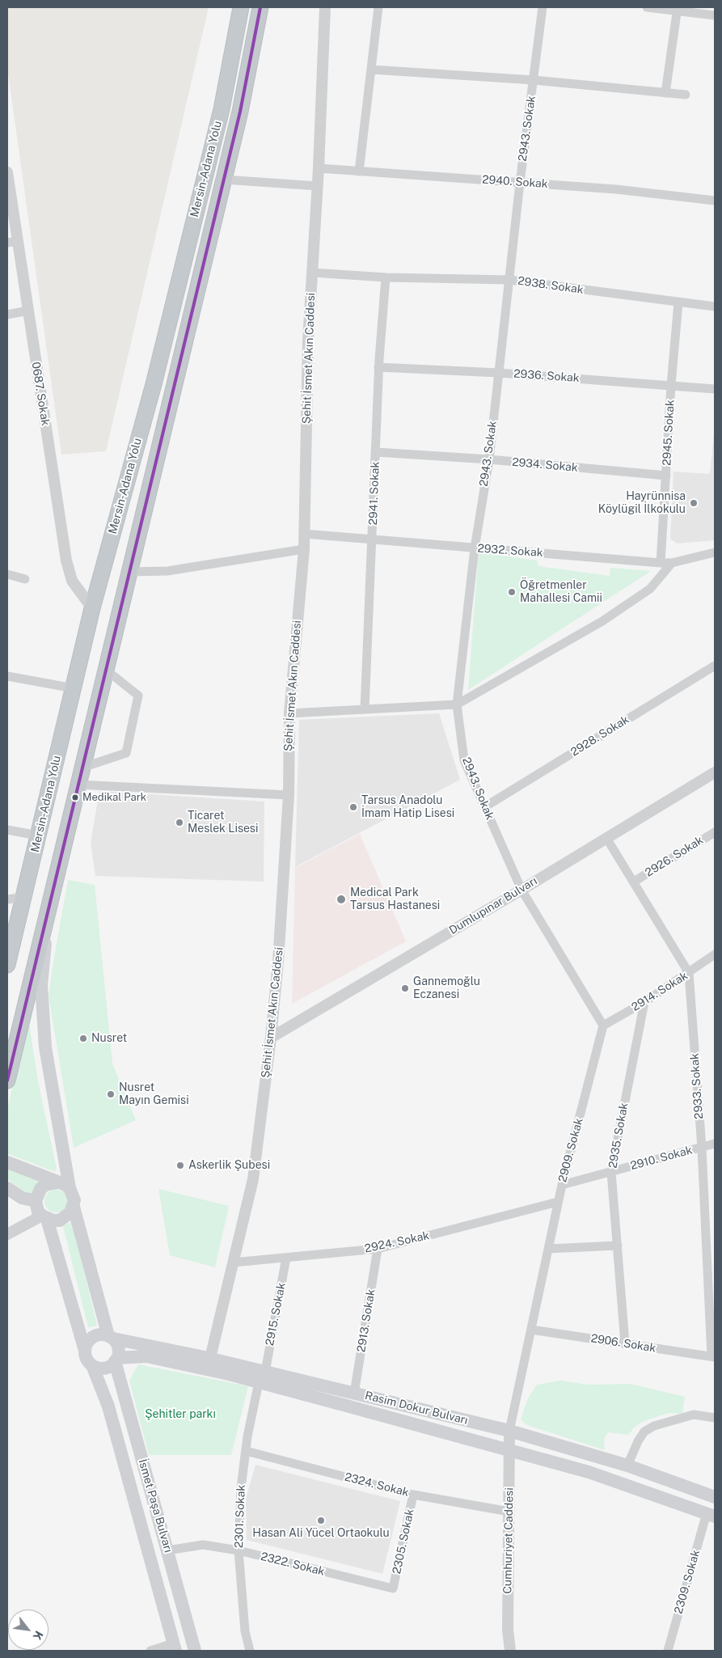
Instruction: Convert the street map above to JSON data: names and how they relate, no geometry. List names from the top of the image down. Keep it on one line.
{"streets":{"highway":["Mersin-Adana Yolu"],"main road":["Rasim Dokur Bulvarı","İsmet Paşa Bulvarı"],"street":["2943. Sokak","2940. Sokak","2938. Sokak","Şehit İsmet Akın Caddesi","2936. Sokak","0687. Sokak","2945. Sokak","2934. Sokak","2941. Sokak","2932. Sokak","2928. Sokak","2926. Sokak","Dumlupınar Bulvarı","2914. Sokak","2933. Sokak","2935. Sokak","2909. Sokak","2910. Sokak","2924. Sokak","2915. Sokak","2913. Sokak","2906. Sokak","2324. Sokak","2301. Sokak","Cumhuriyet Caddesi","2305. Sokak","2322. Sokak","2309. Sokak"]},"crossings":[["2943. Sokak","2940. Sokak"],["2943. Sokak","2938. Sokak"],["2943. Sokak","2936. Sokak"],["2943. Sokak","2934. Sokak"],["2943. Sokak","2932. Sokak"],["2943. Sokak","2928. Sokak"],["2943. Sokak","Dumlupınar Bulvarı"],["Mersin-Adana Yolu","0687. Sokak"],["2940. Sokak","Şehit İsmet Akın Caddesi"],["2938. Sokak","Şehit İsmet Akın Caddesi"],["2938. Sokak","2945. Sokak"],["2938. Sokak","2941. Sokak"],["Şehit İsmet Akın Caddesi","2932. Sokak"],["Şehit İsmet Akın Caddesi","Dumlupınar Bulvarı"],["Şehit İsmet Akın Caddesi","2924. Sokak"],["Şehit İsmet Akın Caddesi","Rasim Dokur Bulvarı"],["2936. Sokak","2945. Sokak"],["2936. Sokak","2941. Sokak"],["2945. Sokak","2934. Sokak"],["2945. Sokak","2932. Sokak"],["2934. Sokak","2941. Sokak"],["2941. Sokak","2932. Sokak"],["2926. Sokak","2933. Sokak"],["Dumlupınar Bulvarı","2933. Sokak"],["2914. Sokak","2933. Sokak"],["2914. Sokak","2935. Sokak"],["2914. Sokak","2909. Sokak"],["2933. Sokak","2910. Sokak"],["2933. Sokak","2906. Sokak"],["2935. Sokak","2910. Sokak"],["2935. Sokak","2906. Sokak"],["2909. Sokak","2910. Sokak"],["2909. Sokak","2924. Sokak"],["2909. Sokak","2906. Sokak"],["2909. Sokak","Rasim Dokur Bulvarı"],["2909. Sokak","Cumhuriyet Caddesi"],["2924. Sokak","2915. Sokak"],["2924. Sokak","2913. Sokak"],["2915. Sokak","Rasim Dokur Bulvarı"],["2915. Sokak","2301. Sokak"],["2913. Sokak","Rasim Dokur Bulvarı"],["Rasim Dokur Bulvarı","İsmet Paşa Bulvarı"],["Rasim Dokur Bulvarı","2301. Sokak"],["Rasim Dokur Bulvarı","Cumhuriyet Caddesi"],["2324. Sokak","2301. Sokak"],["2324. Sokak","Cumhuriyet Caddesi"],["2324. Sokak","2305. Sokak"],["İsmet Paşa Bulvarı","2322. Sokak"],["2301. Sokak","2322. Sokak"],["2305. Sokak","2322. Sokak"]],"parks":["Şehitler parkı"],"places":["Hayrünnisa Köylügil İlkokulu","Öğretmenler Mahallesi Camii","Medikal Park","Tarsus Anadolu İmam Hatip Lisesi","Ticaret Meslek Lisesi","Medical Park Tarsus Hastanesi","Gannemoğlu Eczanesi","Nusret","Nusret Mayın Gemisi","Askerlik Şubesi","Hasan Ali Yücel Ortaokulu"],"north":"bottom right"}
